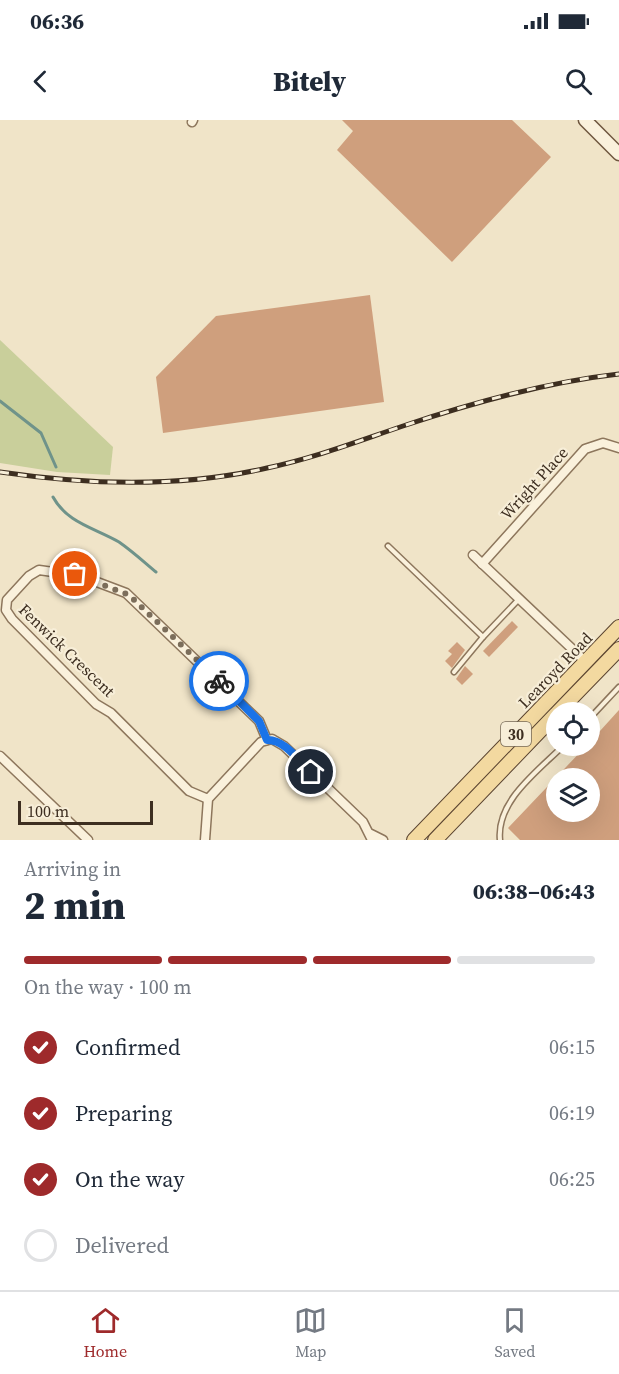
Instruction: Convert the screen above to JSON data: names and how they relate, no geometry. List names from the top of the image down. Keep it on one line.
{"streets":{"main road":["Learoyd Road","30"],"street":["Wright Place","Fenwick Crescent"]},"scale_bar":"100 m","page":{"status":"06:36","header":"Bitely","scale":"100 m","heading":["2 min","Arriving in","06:38–06:43"],"bar":"On the way · 100 m","list":[["Confirmed","06:15"],["Preparing","06:19"],["On the way","06:25"],"Delivered"],"tabs":["Home","Map","Saved"]}}
